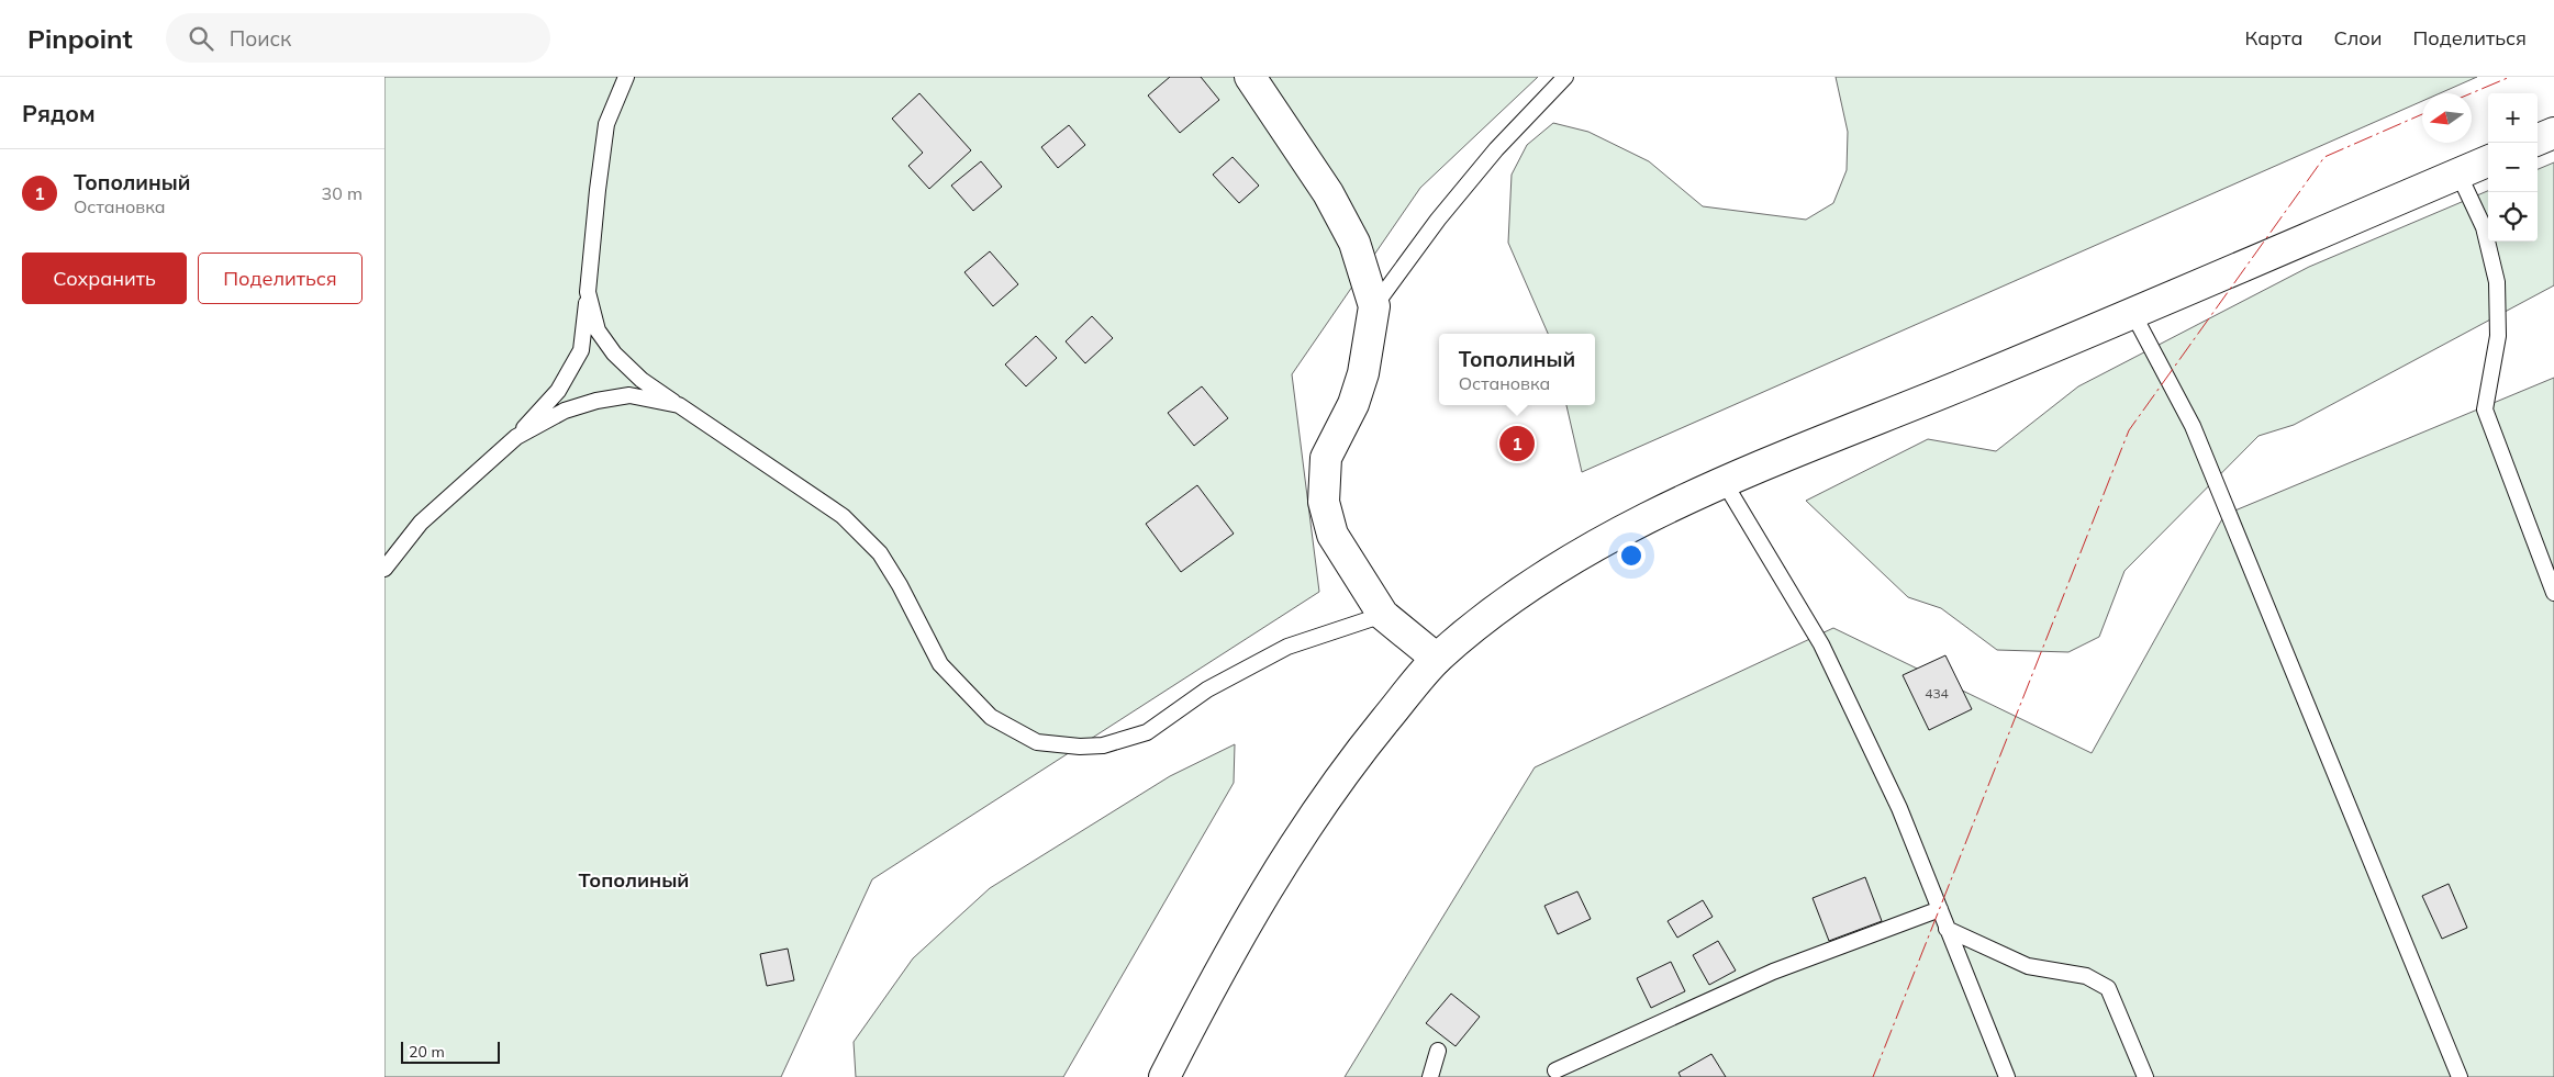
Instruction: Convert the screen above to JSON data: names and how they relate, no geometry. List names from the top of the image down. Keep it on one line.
{"districts":["Тополиный"],"house_numbers":["434"],"scale_bar":"20 m","north":"left","page":{"header":"Pinpoint","search":"Поиск","nav":["Карта","Слои","Поделиться"],"heading":"Рядом","map_buttons":["+","−"],"list":[{"mark":"1","name":"Тополиный","note":"Остановка","value":"30 m"}],"buttons":["Сохранить","Поделиться"],"popup":["Тополиный","Остановка"],"pins":"1","scale":"20 m"}}
